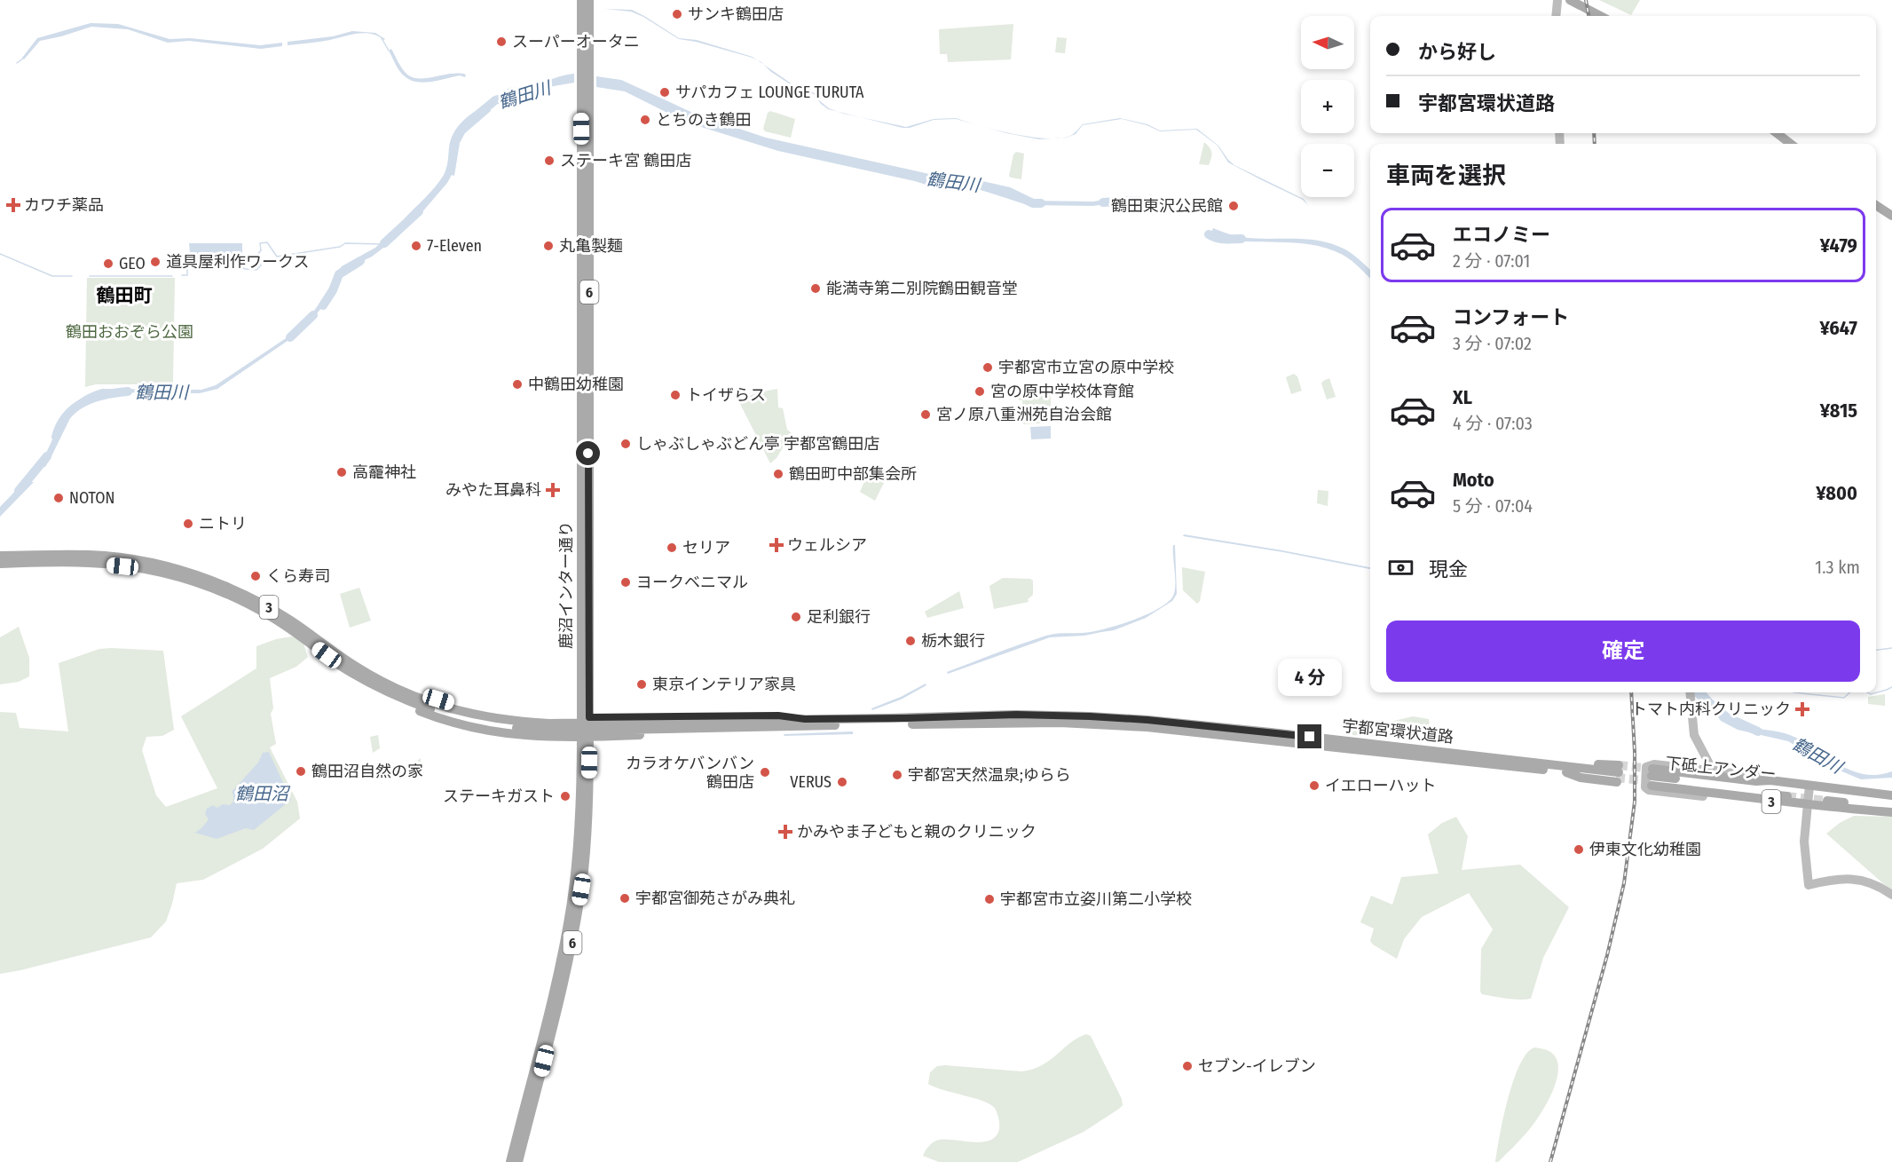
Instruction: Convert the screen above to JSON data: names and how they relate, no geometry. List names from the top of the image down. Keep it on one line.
{"streets":{"main road":["6","鹿沼インター通り","3","宇都宮環状道路","下砥上アンダー"]},"crossings":[["鹿沼インター通り","3"],["3","宇都宮環状道路"],["3","下砥上アンダー"]],"districts":["鶴田町"],"water":["鶴田川","鶴田沼"],"parks":["鶴田おおぞら公園"],"places":{"other":["サンキ鶴田店","スーパーオータニ","サパカフェ LOUNGE TURUTA","とちのき鶴田","ステーキ宮 鶴田店","鶴田東沢公民館","7-Eleven","丸亀製麺","道具屋利作ワークス","GEO","能満寺第二別院鶴田観音堂","宇都宮市立宮の原中学校","中鶴田幼稚園","宮の原中学校体育館","トイザらス","宮ノ原八重洲苑自治会館","しゃぶしゃぶどん亭 宇都宮鶴田店","高靇神社","鶴田町中部集会所","NOTON","ニトリ","セリア","くら寿司","ヨークベニマル","足利銀行","栃木銀行","東京インテリア家具","鶴田沼自然の家","カラオケバンバン 鶴田店","宇都宮天然温泉;ゆらら","VERUS","イエローハット","ステーキガスト","伊東文化幼稚園","宇都宮御苑さがみ典礼","宇都宮市立姿川第二小学校","セブン-イレブン"],"health":["カワチ薬品","みやた耳鼻科","ウェルシア","トマト内科クリニック","かみやま子どもと親のクリニック"]},"north":"left","page":{"map_buttons":["+","−"],"banner":["から好し","宇都宮環状道路"],"heading":"車両を選択","list":[{"name":"エコノミー","note":"2 分 · 07:01","value":"¥479"},{"name":"コンフォート","note":"3 分 · 07:02","value":"¥647"},{"name":"XL","note":"4 分 · 07:03","value":"¥815"},{"name":"Moto","note":"5 分 · 07:04","value":"¥800"}],"pay":["現金","1.3 km"],"buttons":"確定","bubble":"4 分"}}
